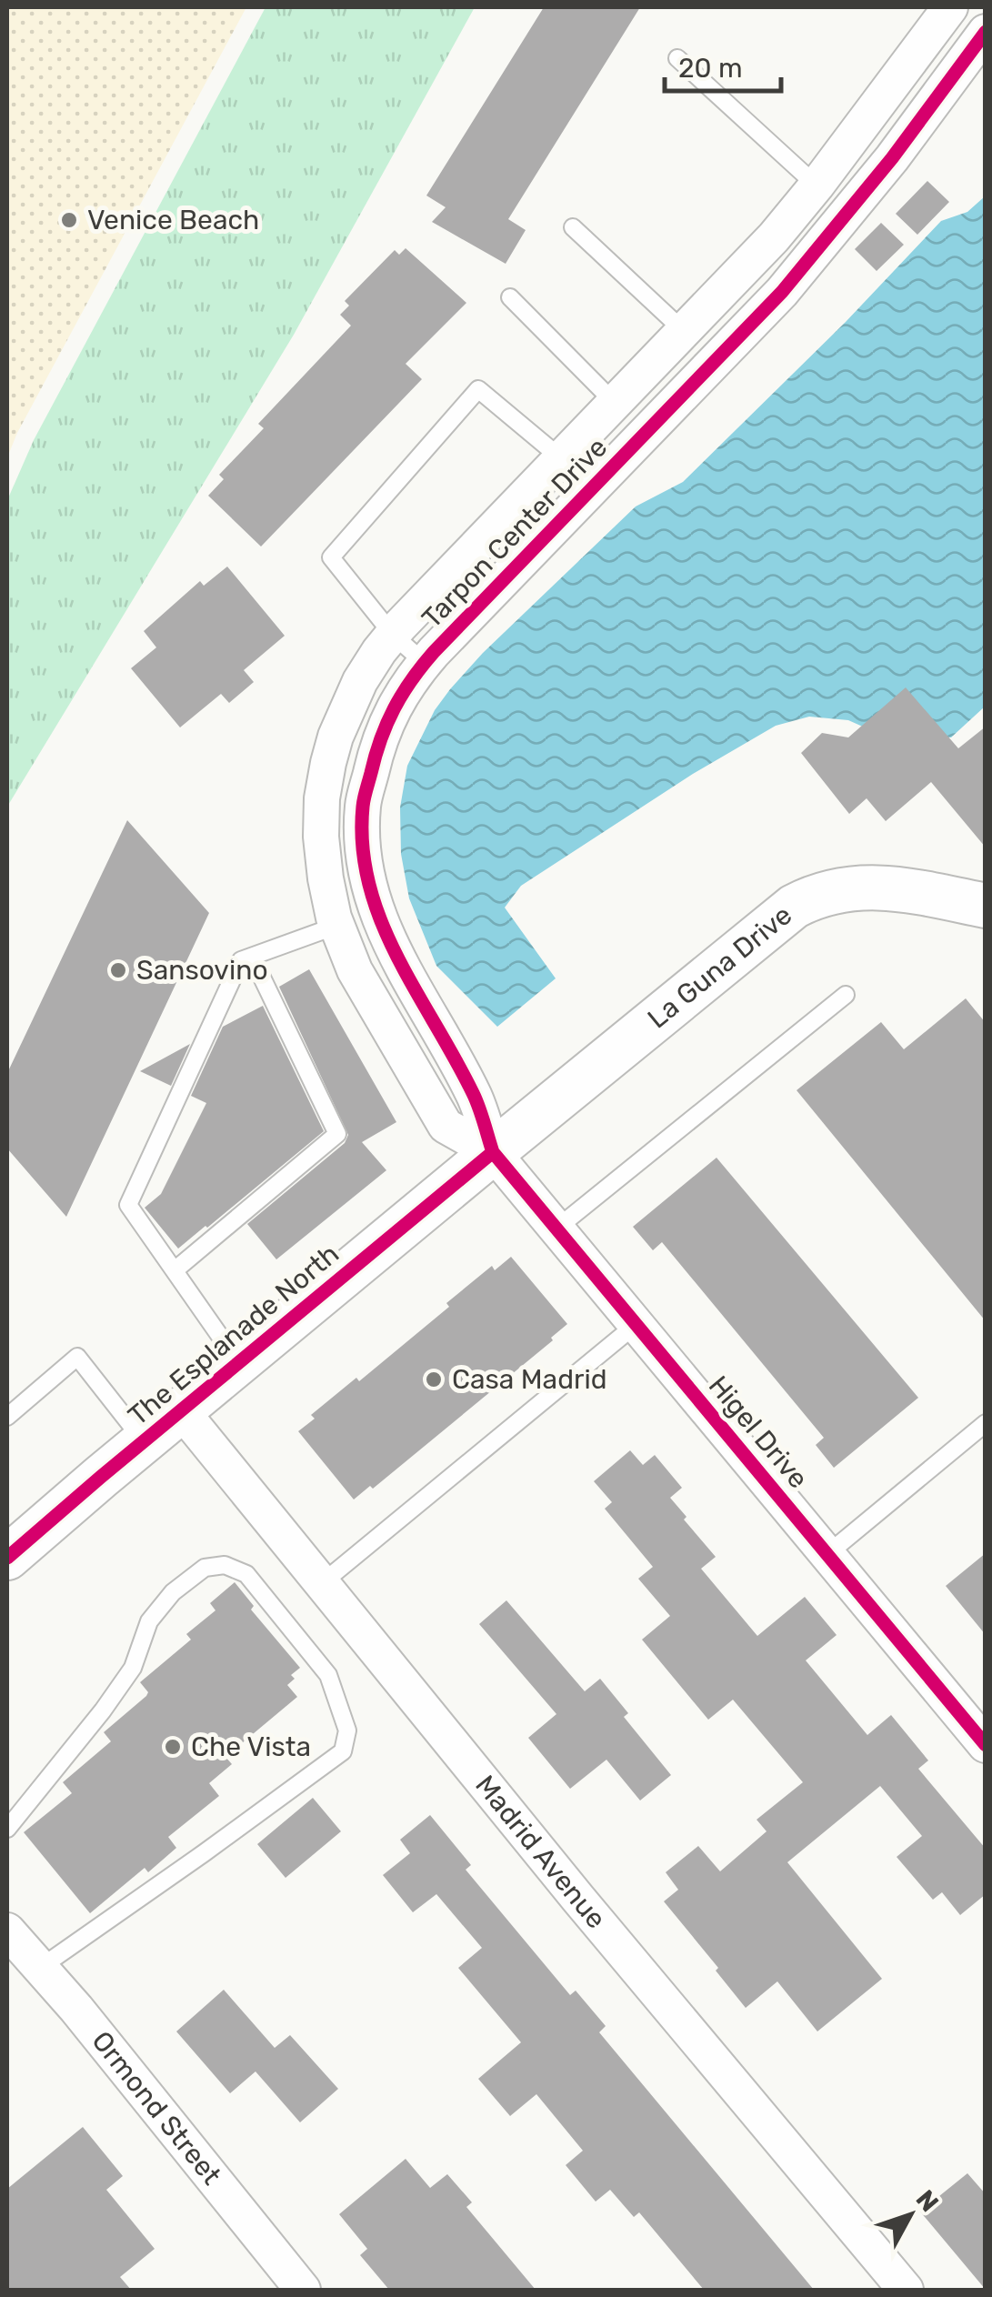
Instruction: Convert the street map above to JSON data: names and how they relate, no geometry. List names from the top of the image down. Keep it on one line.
{"streets":{"street":["Tarpon Center Drive","La Guna Drive","The Esplanade North","Higel Drive","Madrid Avenue","Ormond Street"]},"crossings":[["Tarpon Center Drive","La Guna Drive"],["Tarpon Center Drive","The Esplanade North"],["Tarpon Center Drive","Higel Drive"],["La Guna Drive","The Esplanade North"],["La Guna Drive","Higel Drive"],["The Esplanade North","Higel Drive"],["The Esplanade North","Madrid Avenue"]],"places":["Venice Beach","Sansovino","Casa Madrid","Che Vista"],"scale_bar":"20 m","north":"top right"}
